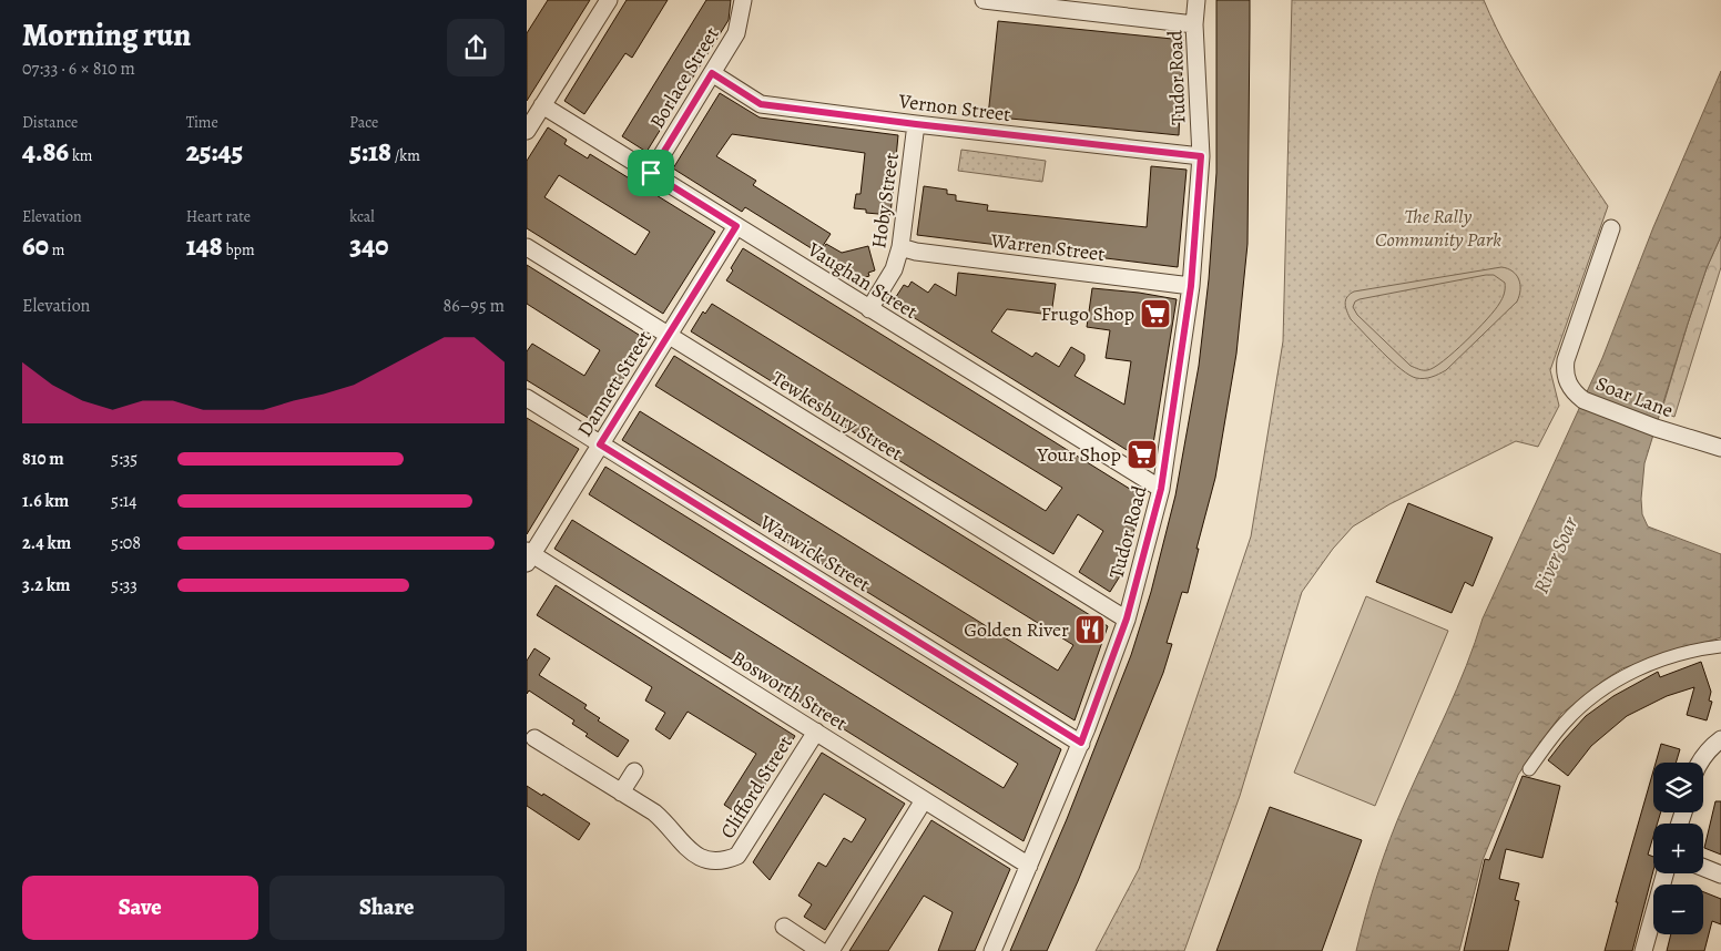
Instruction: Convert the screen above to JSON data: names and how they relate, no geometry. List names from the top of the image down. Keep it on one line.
{"streets":{"street":["Borlace Street","Tudor Road","Vernon Street","Hoby Street","Warren Street","Vaughan Street","Dannett Street","Soar Lane","Tewkesbury Street","Warwick Street","Bosworth Street","Clifford Street"]},"crossings":[["Borlace Street","Vernon Street"],["Borlace Street","Vaughan Street"],["Tudor Road","Vernon Street"],["Tudor Road","Warren Street"],["Tudor Road","Vaughan Street"],["Tudor Road","Tewkesbury Street"],["Tudor Road","Warwick Street"],["Tudor Road","Bosworth Street"],["Vernon Street","Hoby Street"],["Hoby Street","Warren Street"],["Hoby Street","Vaughan Street"],["Vaughan Street","Dannett Street"],["Dannett Street","Tewkesbury Street"],["Dannett Street","Warwick Street"],["Dannett Street","Bosworth Street"],["Bosworth Street","Clifford Street"]],"water":["River Soar"],"parks":["The Rally Community Park"],"places":{"supermarket":["Frugo Shop","Your Shop"],"restaurant":["Golden River"]},"page":{"heading":["Morning run","07:33 · 6 × 810 m"],"stats":[["Distance","4.86 km"],["Time","25:45"],["Pace","5:18 /km"],["Elevation","60 m"],["Heart rate","148 bpm"],["kcal","340"]],"chart":["Elevation","86–95 m"],"list":[{"name":"810 m","note":"5:35"},{"name":"1.6 km","note":"5:14"},{"name":"2.4 km","note":"5:08"},{"name":"3.2 km","note":"5:33"}],"map_buttons":["+","−"],"buttons":["Save","Share"]}}
